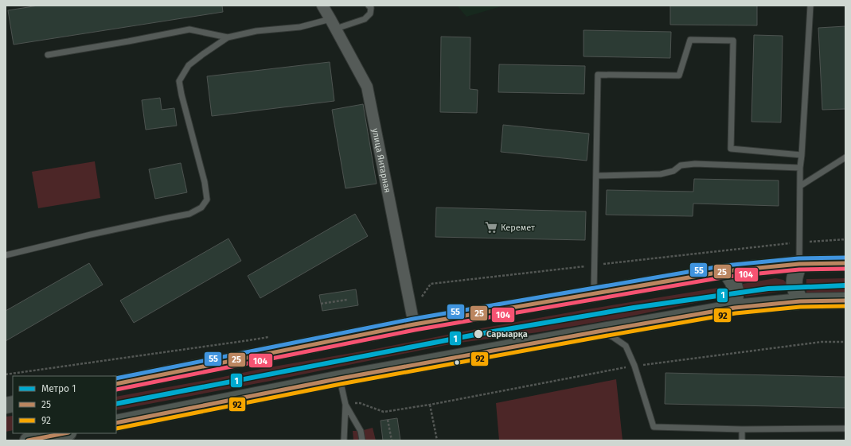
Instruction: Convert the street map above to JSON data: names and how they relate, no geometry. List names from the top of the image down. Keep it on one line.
{"streets":{"street":["улица Янтарная"]},"places":{"supermarket":["Керемет"],"other":["Сарыарқа"]},"lines":["transit line 55","transit line 25","transit line 104","metro line 1","transit line 92"],"legend":["Метро 1","25","92"]}
